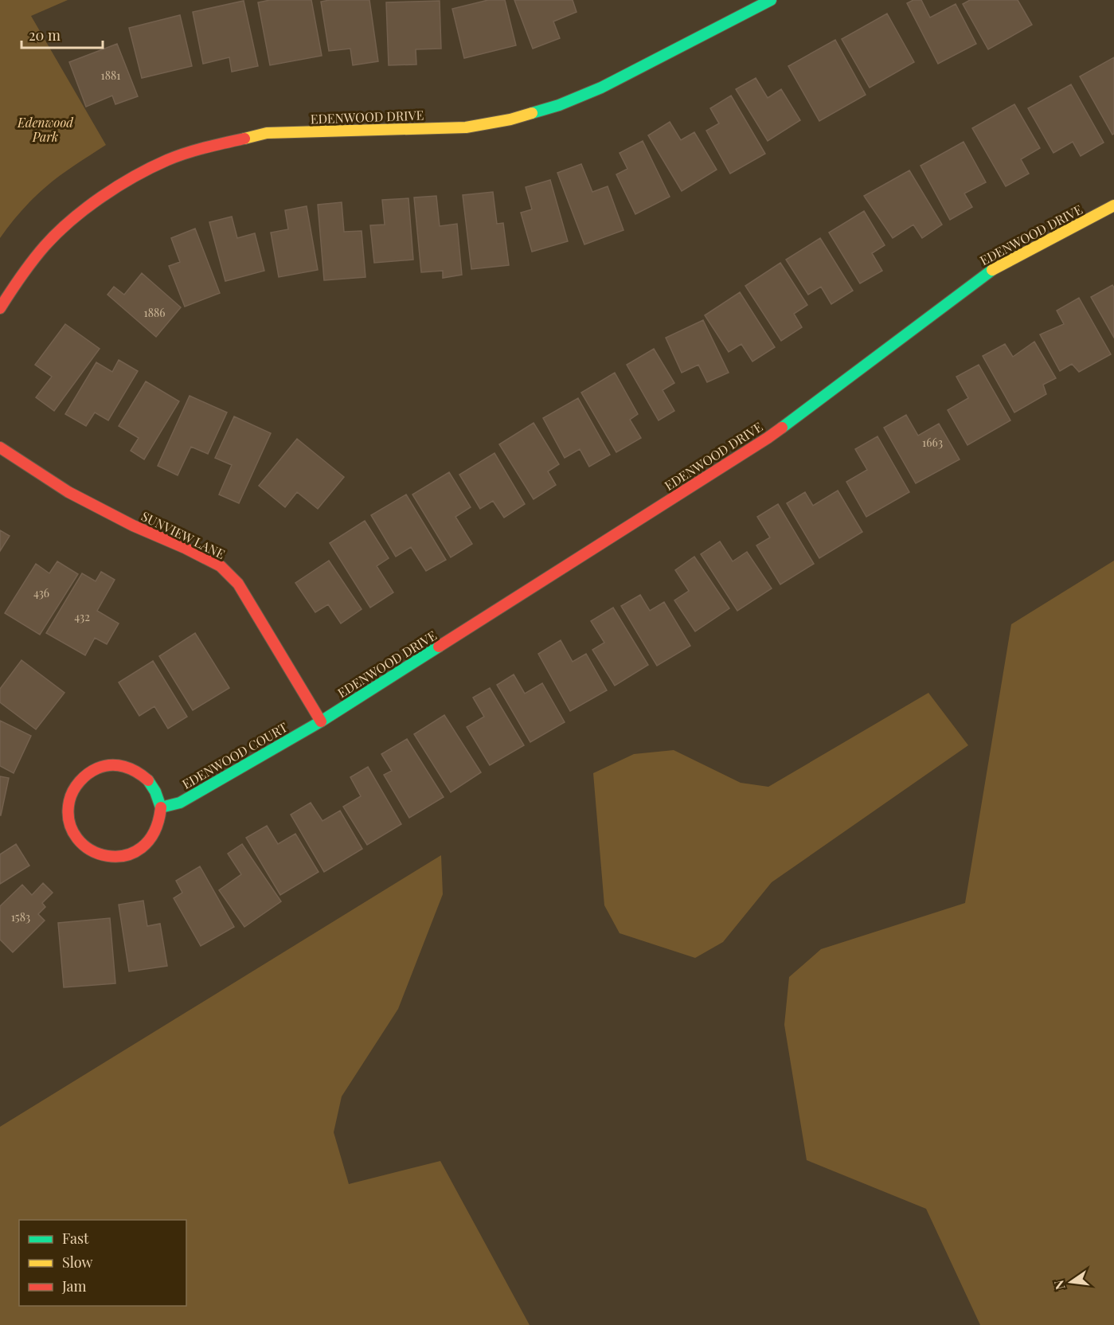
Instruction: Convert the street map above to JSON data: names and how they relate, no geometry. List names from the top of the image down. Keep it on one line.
{"streets":{"street":["EDENWOOD DRIVE","SUNVIEW LANE","EDENWOOD COURT"]},"crossings":[["EDENWOOD DRIVE","SUNVIEW LANE"],["EDENWOOD DRIVE","EDENWOOD COURT"],["SUNVIEW LANE","EDENWOOD COURT"]],"parks":["Edenwood Park"],"house_numbers":["1881","1886","1663","436","432","1583"],"legend":["Fast","Slow","Jam"],"scale_bar":"20 m","north":"left"}
